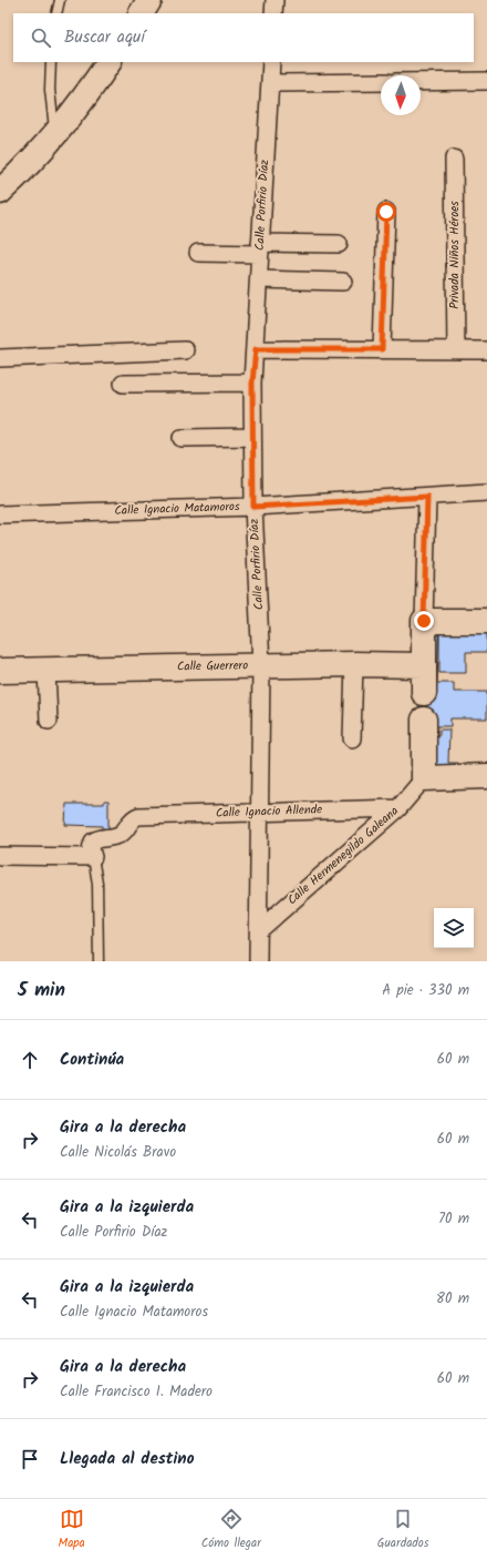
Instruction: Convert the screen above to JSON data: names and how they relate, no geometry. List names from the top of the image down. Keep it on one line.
{"streets":{"street":["Calle Porfirio Díaz","Privada Niños Héroes","Calle Ignacio Matamoros","Calle Guerrero","Calle Ignacio Allende","Calle Hermenegildo Galeana"]},"crossings":[["Calle Porfirio Díaz","Calle Ignacio Matamoros"],["Calle Porfirio Díaz","Calle Guerrero"],["Calle Porfirio Díaz","Calle Ignacio Allende"],["Calle Porfirio Díaz","Calle Hermenegildo Galeana"],["Calle Ignacio Allende","Calle Hermenegildo Galeana"]],"north":"bottom","page":{"search":"Buscar aquí","heading":["5 min","A pie · 330 m"],"list":[["Continúa","60 m"],["Gira a la derecha","Calle Nicolás Bravo","60 m"],["Gira a la izquierda","Calle Porfirio Díaz","70 m"],["Gira a la izquierda","Calle Ignacio Matamoros","80 m"],["Gira a la derecha","Calle Francisco I. Madero","60 m"],"Llegada al destino"],"nav":["Mapa","Cómo llegar","Guardados"]}}
